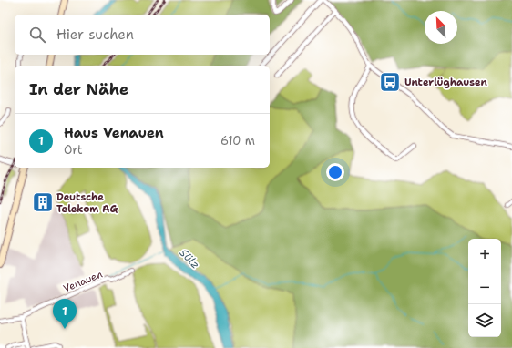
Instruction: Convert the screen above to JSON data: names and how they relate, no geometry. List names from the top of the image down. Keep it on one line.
{"streets":{"street":["Venauen"]},"water":["Sülz"],"places":{"bus stop":["Unterlüghausen"],"building":["Deutsche Telekom AG"]},"north":"top left","page":{"search":"Hier suchen","heading":"In der Nähe","list":[{"mark":"1","name":"Haus Venauen","note":"Ort","value":"610 m"}],"map_buttons":["+","−"],"pins":"1"}}
